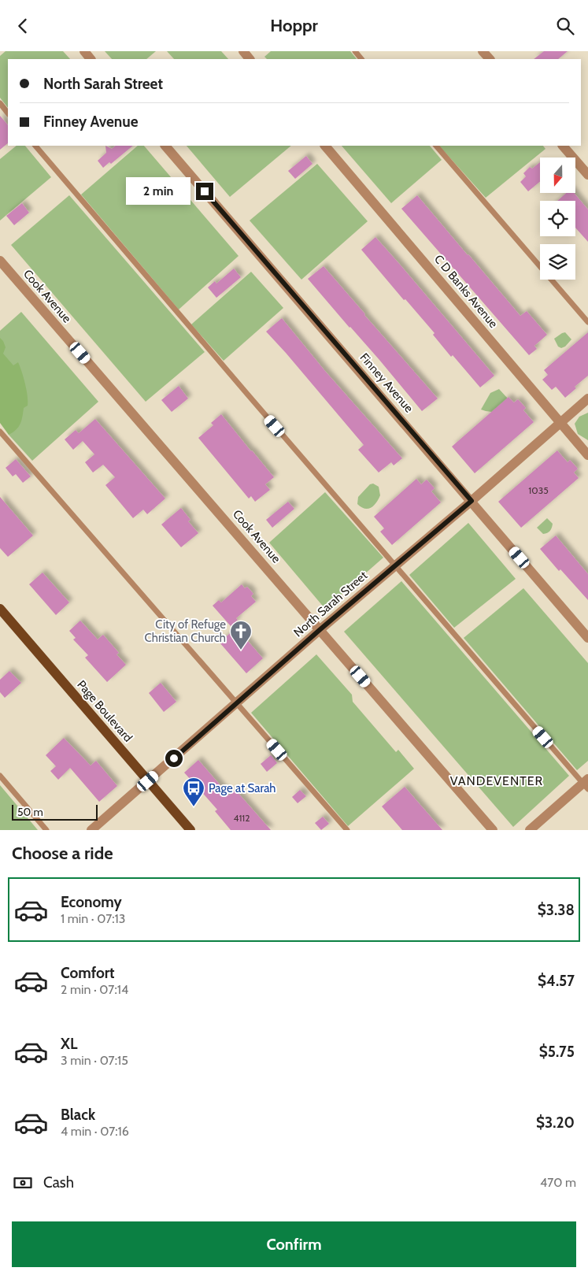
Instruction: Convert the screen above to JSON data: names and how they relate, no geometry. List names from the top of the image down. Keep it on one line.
{"streets":{"main road":["Page Boulevard"],"street":["C D Banks Avenue","Cook Avenue","Finney Avenue","North Sarah Street"]},"crossings":[["C D Banks Avenue","North Sarah Street"],["Cook Avenue","North Sarah Street"],["Finney Avenue","North Sarah Street"],["North Sarah Street","Page Boulevard"]],"districts":["VANDEVENTER"],"places":{"church":["City of Refuge Christian Church"],"bus stop":["Page at Sarah"]},"house_numbers":["1035","4112"],"scale_bar":"50 m","north":"bottom","page":{"header":"Hoppr","banner":["North Sarah Street","Finney Avenue"],"bubble":"2 min","scale":"50 m","heading":"Choose a ride","list":[{"name":"Economy","note":"1 min · 07:13","value":"$3.38"},{"name":"Comfort","note":"2 min · 07:14","value":"$4.57"},{"name":"XL","note":"3 min · 07:15","value":"$5.75"},{"name":"Black","note":"4 min · 07:16","value":"$3.20"}],"pay":["Cash","470 m"],"buttons":"Confirm"}}
